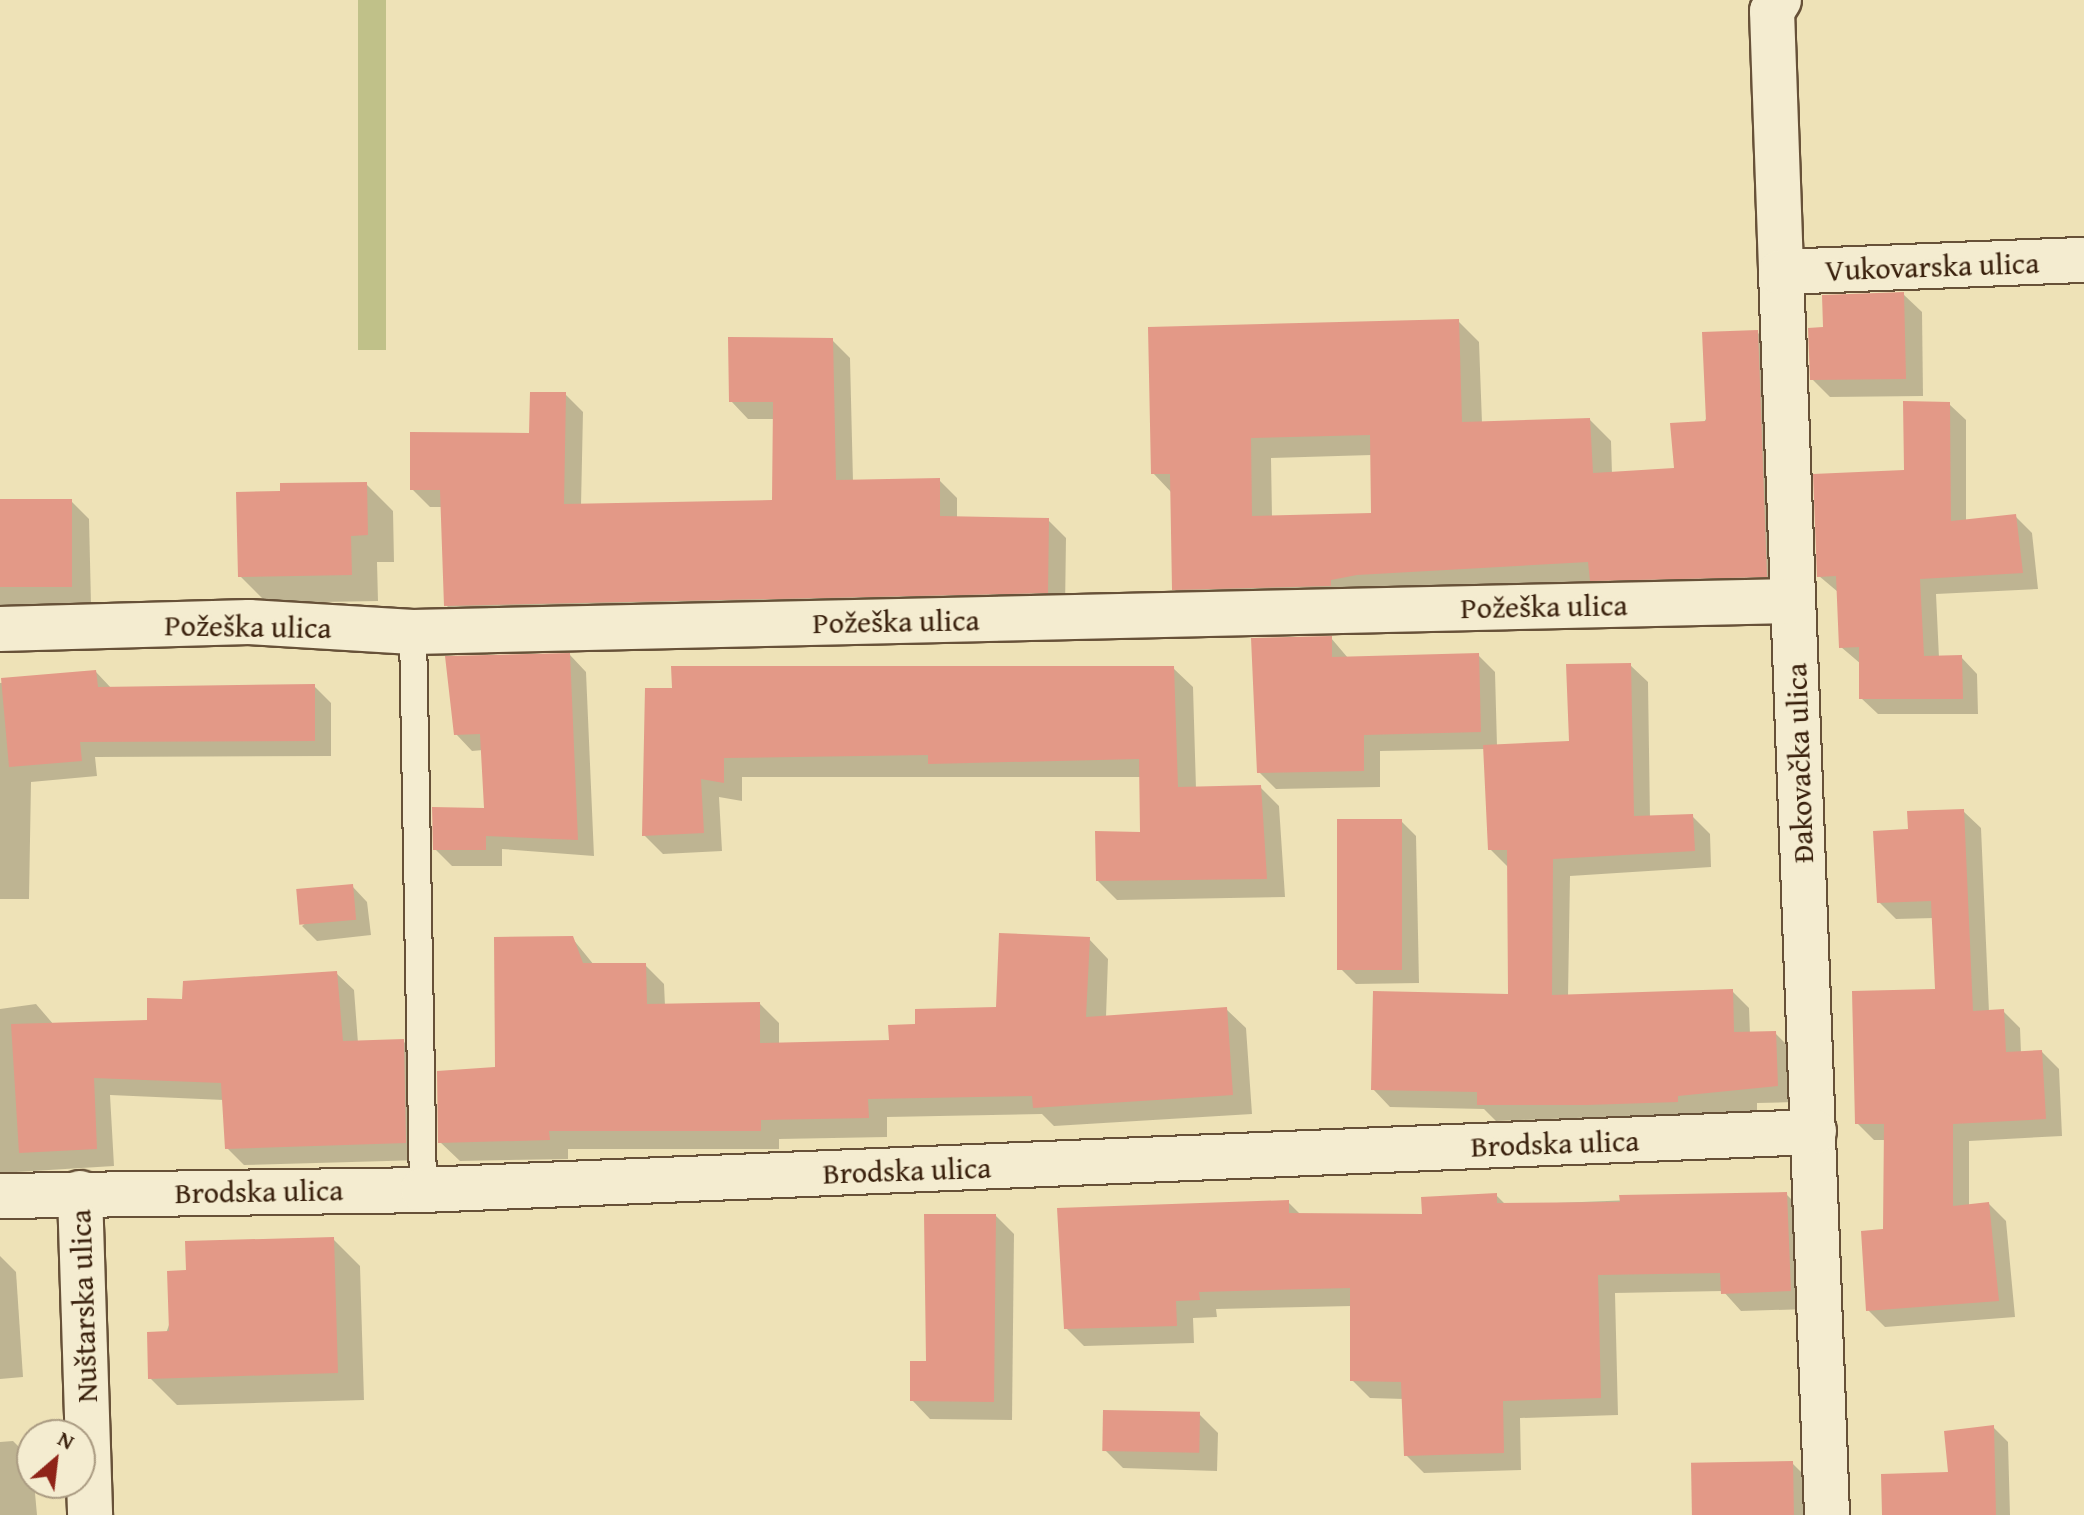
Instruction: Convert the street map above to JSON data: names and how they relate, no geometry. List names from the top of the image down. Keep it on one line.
{"streets":{"street":["Vukovarska ulica","Požeška ulica","Đakovačka ulica","Brodska ulica","Nuštarska ulica"]},"crossings":[["Vukovarska ulica","Đakovačka ulica"],["Požeška ulica","Đakovačka ulica"],["Đakovačka ulica","Brodska ulica"],["Brodska ulica","Nuštarska ulica"]],"north":"top right"}
